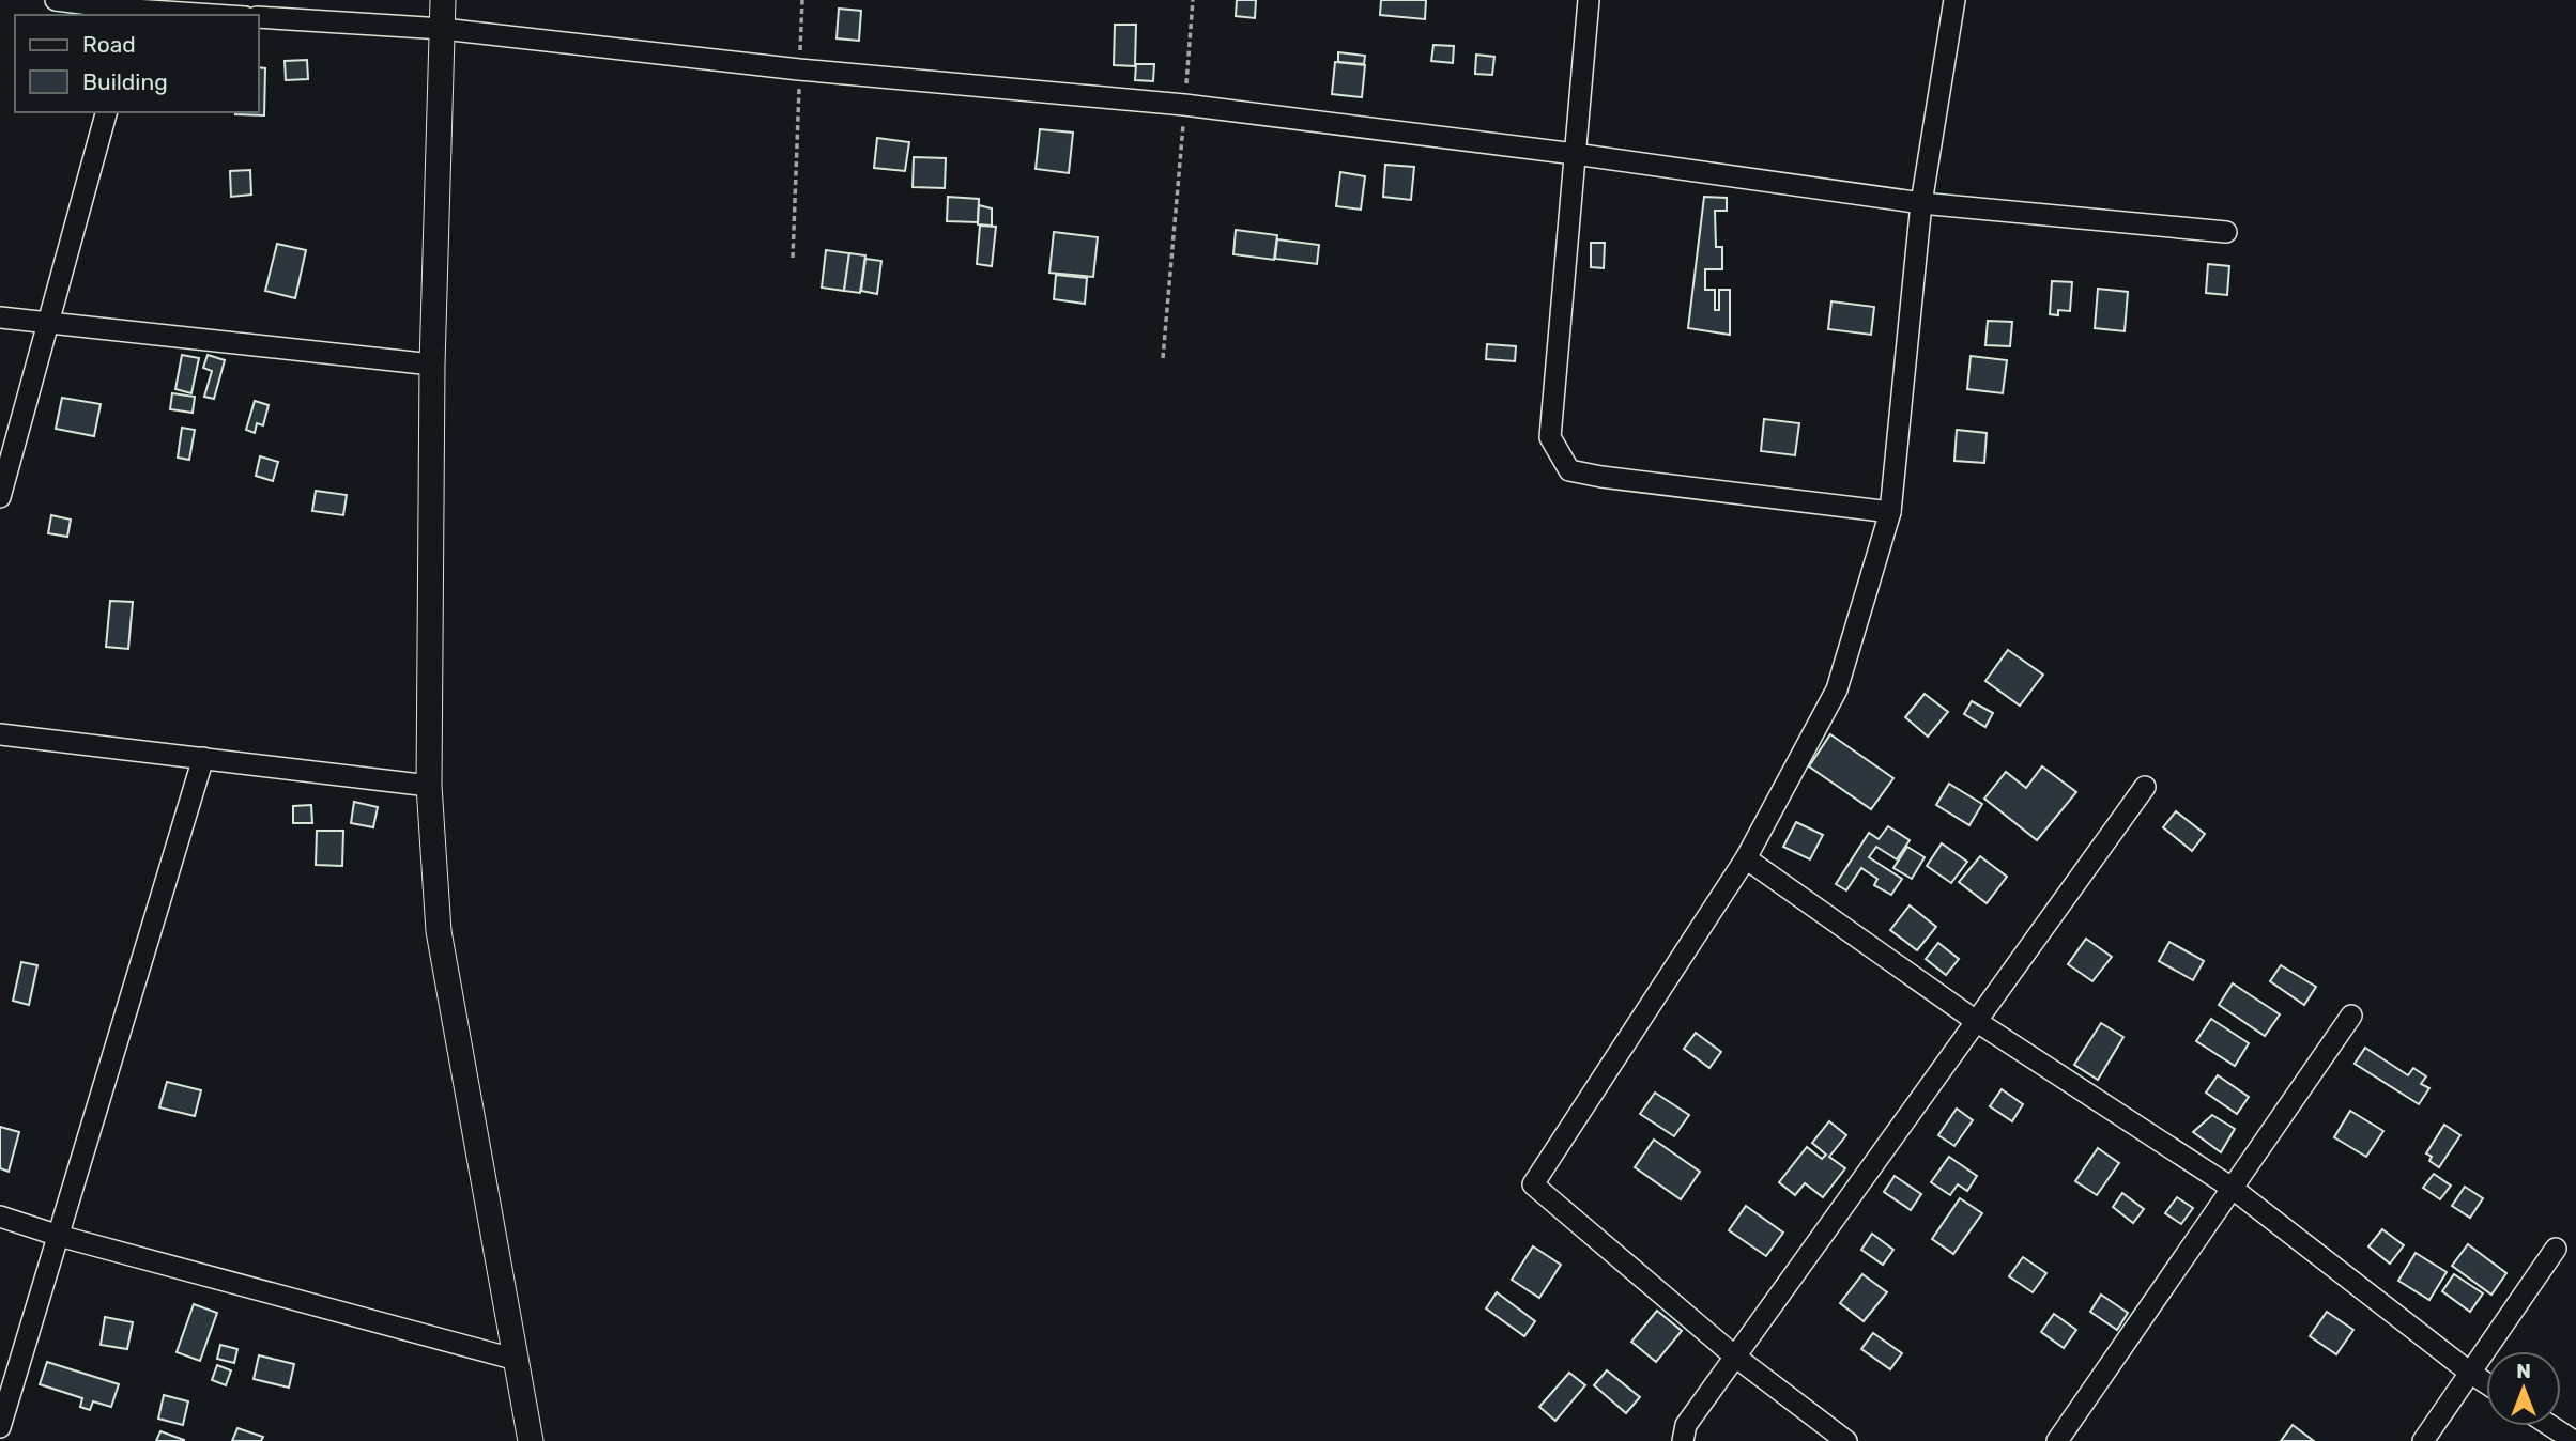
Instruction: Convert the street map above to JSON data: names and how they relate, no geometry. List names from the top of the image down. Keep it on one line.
{"legend":["Road","Building"],"north":"top"}
